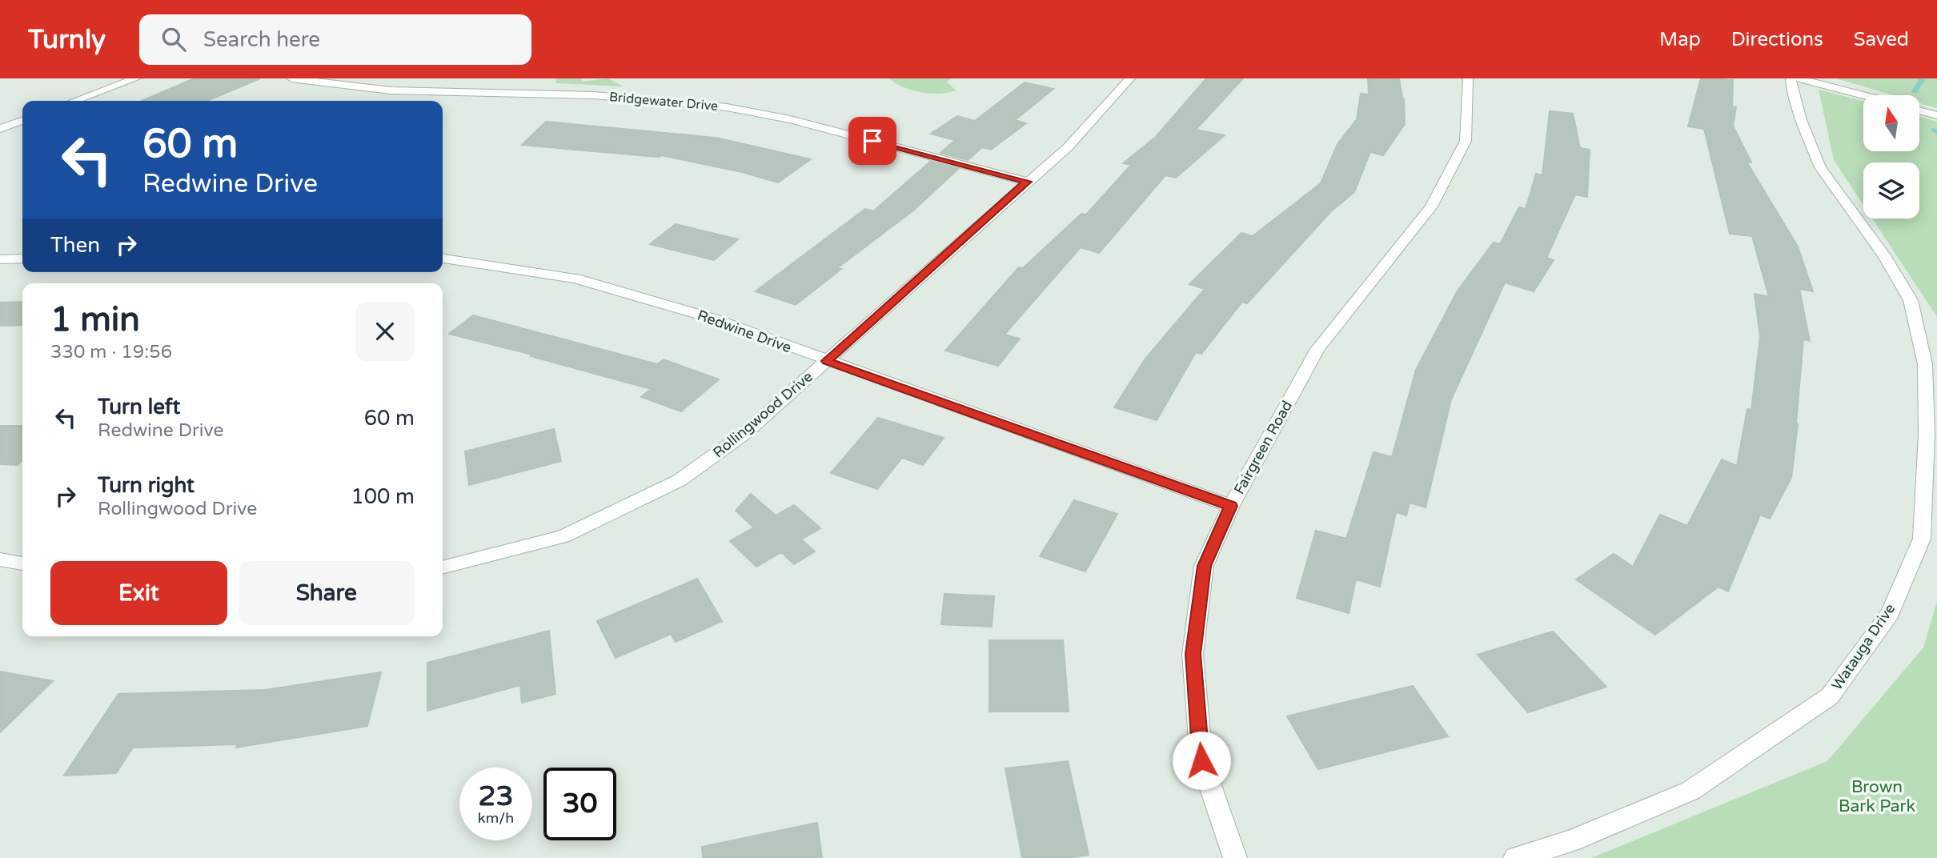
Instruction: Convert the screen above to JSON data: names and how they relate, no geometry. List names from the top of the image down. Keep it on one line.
{"streets":{"street":["Bridgewater Drive","Redwine Drive","Rollingwood Drive","Fairgreen Road","Watauga Drive"]},"crossings":[["Bridgewater Drive","Rollingwood Drive"],["Redwine Drive","Rollingwood Drive"],["Redwine Drive","Fairgreen Road"]],"parks":["Brown Bark Park"],"north":"top","page":{"header":"Turnly","search":"Search here","nav":["Map","Directions","Saved"],"turn":["60 m","Redwine Drive"],"then":"Then","heading":["1 min","330 m · 19:56"],"list":[{"name":"Turn left","note":"Redwine Drive","value":"60 m"},{"name":"Turn right","note":"Rollingwood Drive","value":"100 m"}],"buttons":["Exit","Share"],"speed":"23 km/h","limit":"30"}}
